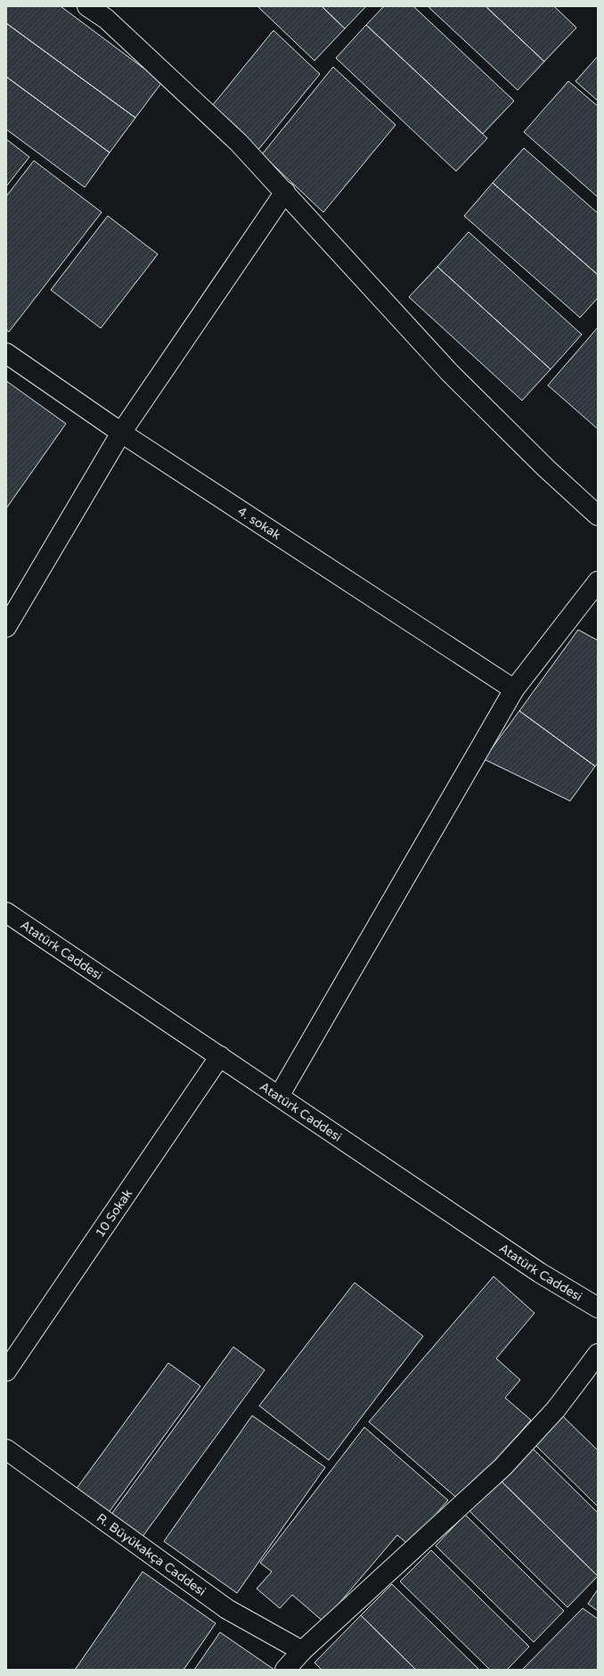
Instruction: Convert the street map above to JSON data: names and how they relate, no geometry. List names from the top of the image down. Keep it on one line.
{"streets":{"street":["4. sokak","Atatürk Caddesi","10 Sokak","R. Büyükakça Caddesi"]},"crossings":[["Atatürk Caddesi","10 Sokak"]]}
